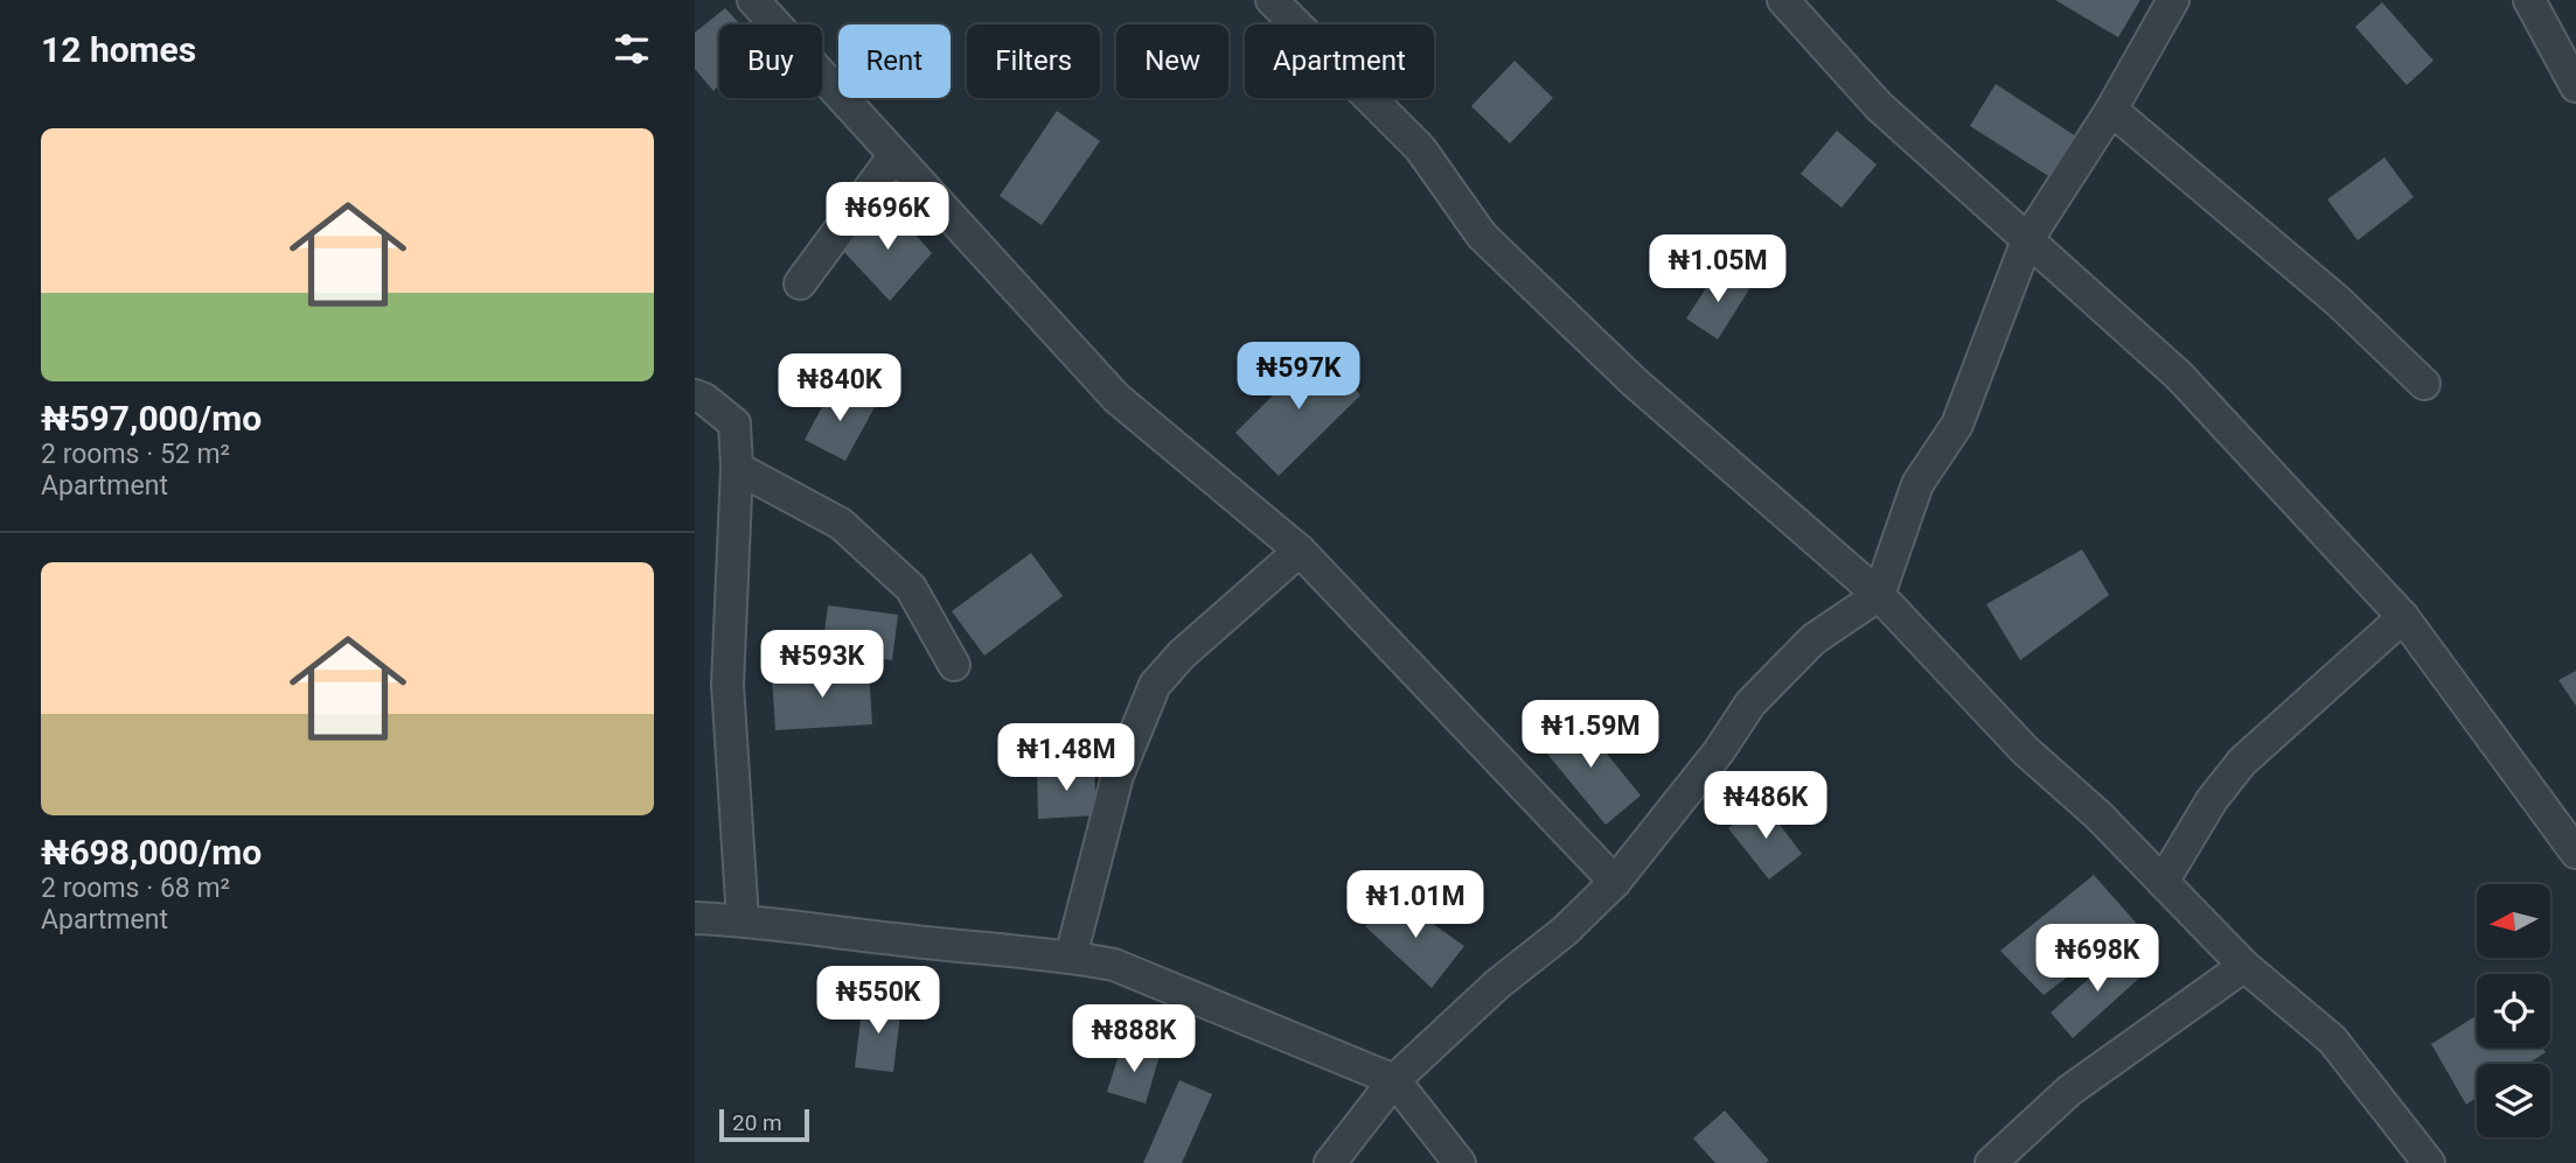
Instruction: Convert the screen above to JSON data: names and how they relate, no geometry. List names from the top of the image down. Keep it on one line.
{"scale_bar":"20 m","north":"left","page":{"heading":"12 homes","chip":["Buy","Rent","Filters","New","Apartment"],"list":[{"name":"₦597,000/mo","note":"2 rooms · 52 m² · Apartment"},{"name":"₦698,000/mo","note":"2 rooms · 68 m² · Apartment"}],"price":["₦696K","₦1.05M","₦597K","₦840K","₦593K","₦1.59M","₦1.48M","₦486K","₦1.01M","₦698K","₦550K","₦888K"],"scale":"20 m"}}
